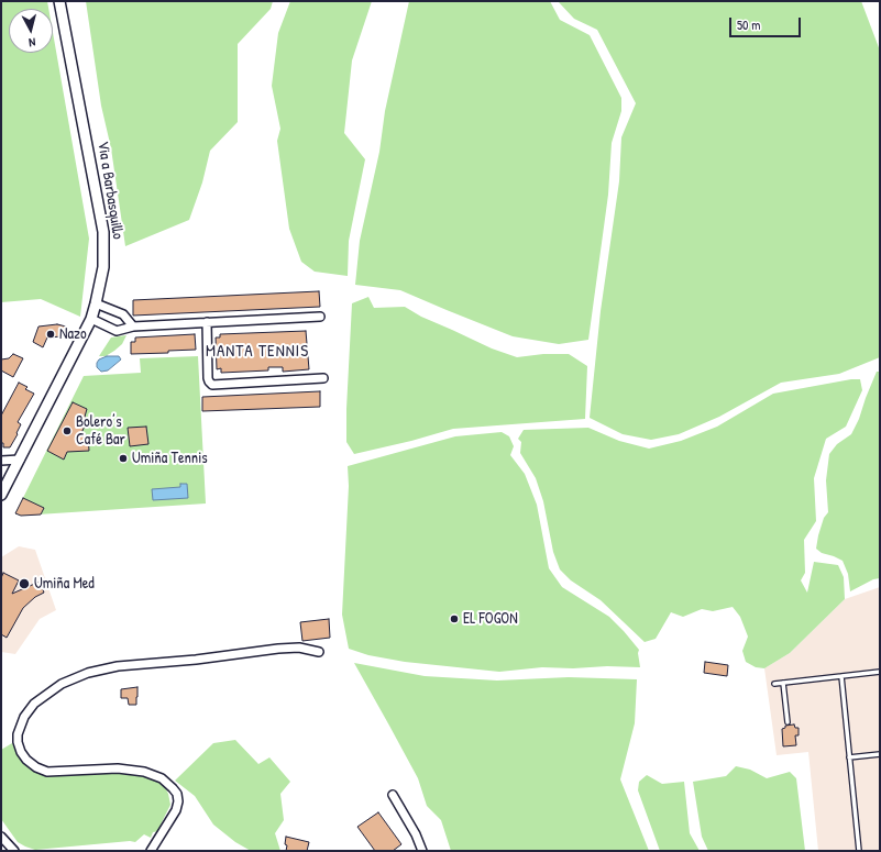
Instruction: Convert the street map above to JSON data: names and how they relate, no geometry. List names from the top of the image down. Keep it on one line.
{"streets":{"main road":["Via a Barbasquillo"]},"districts":["MANTA TENNIS"],"places":["Nazo","Bolero’s Café Bar","Umiña Tennis","Umiña Med","EL FOGON"],"scale_bar":"50 m","north":"bottom"}
